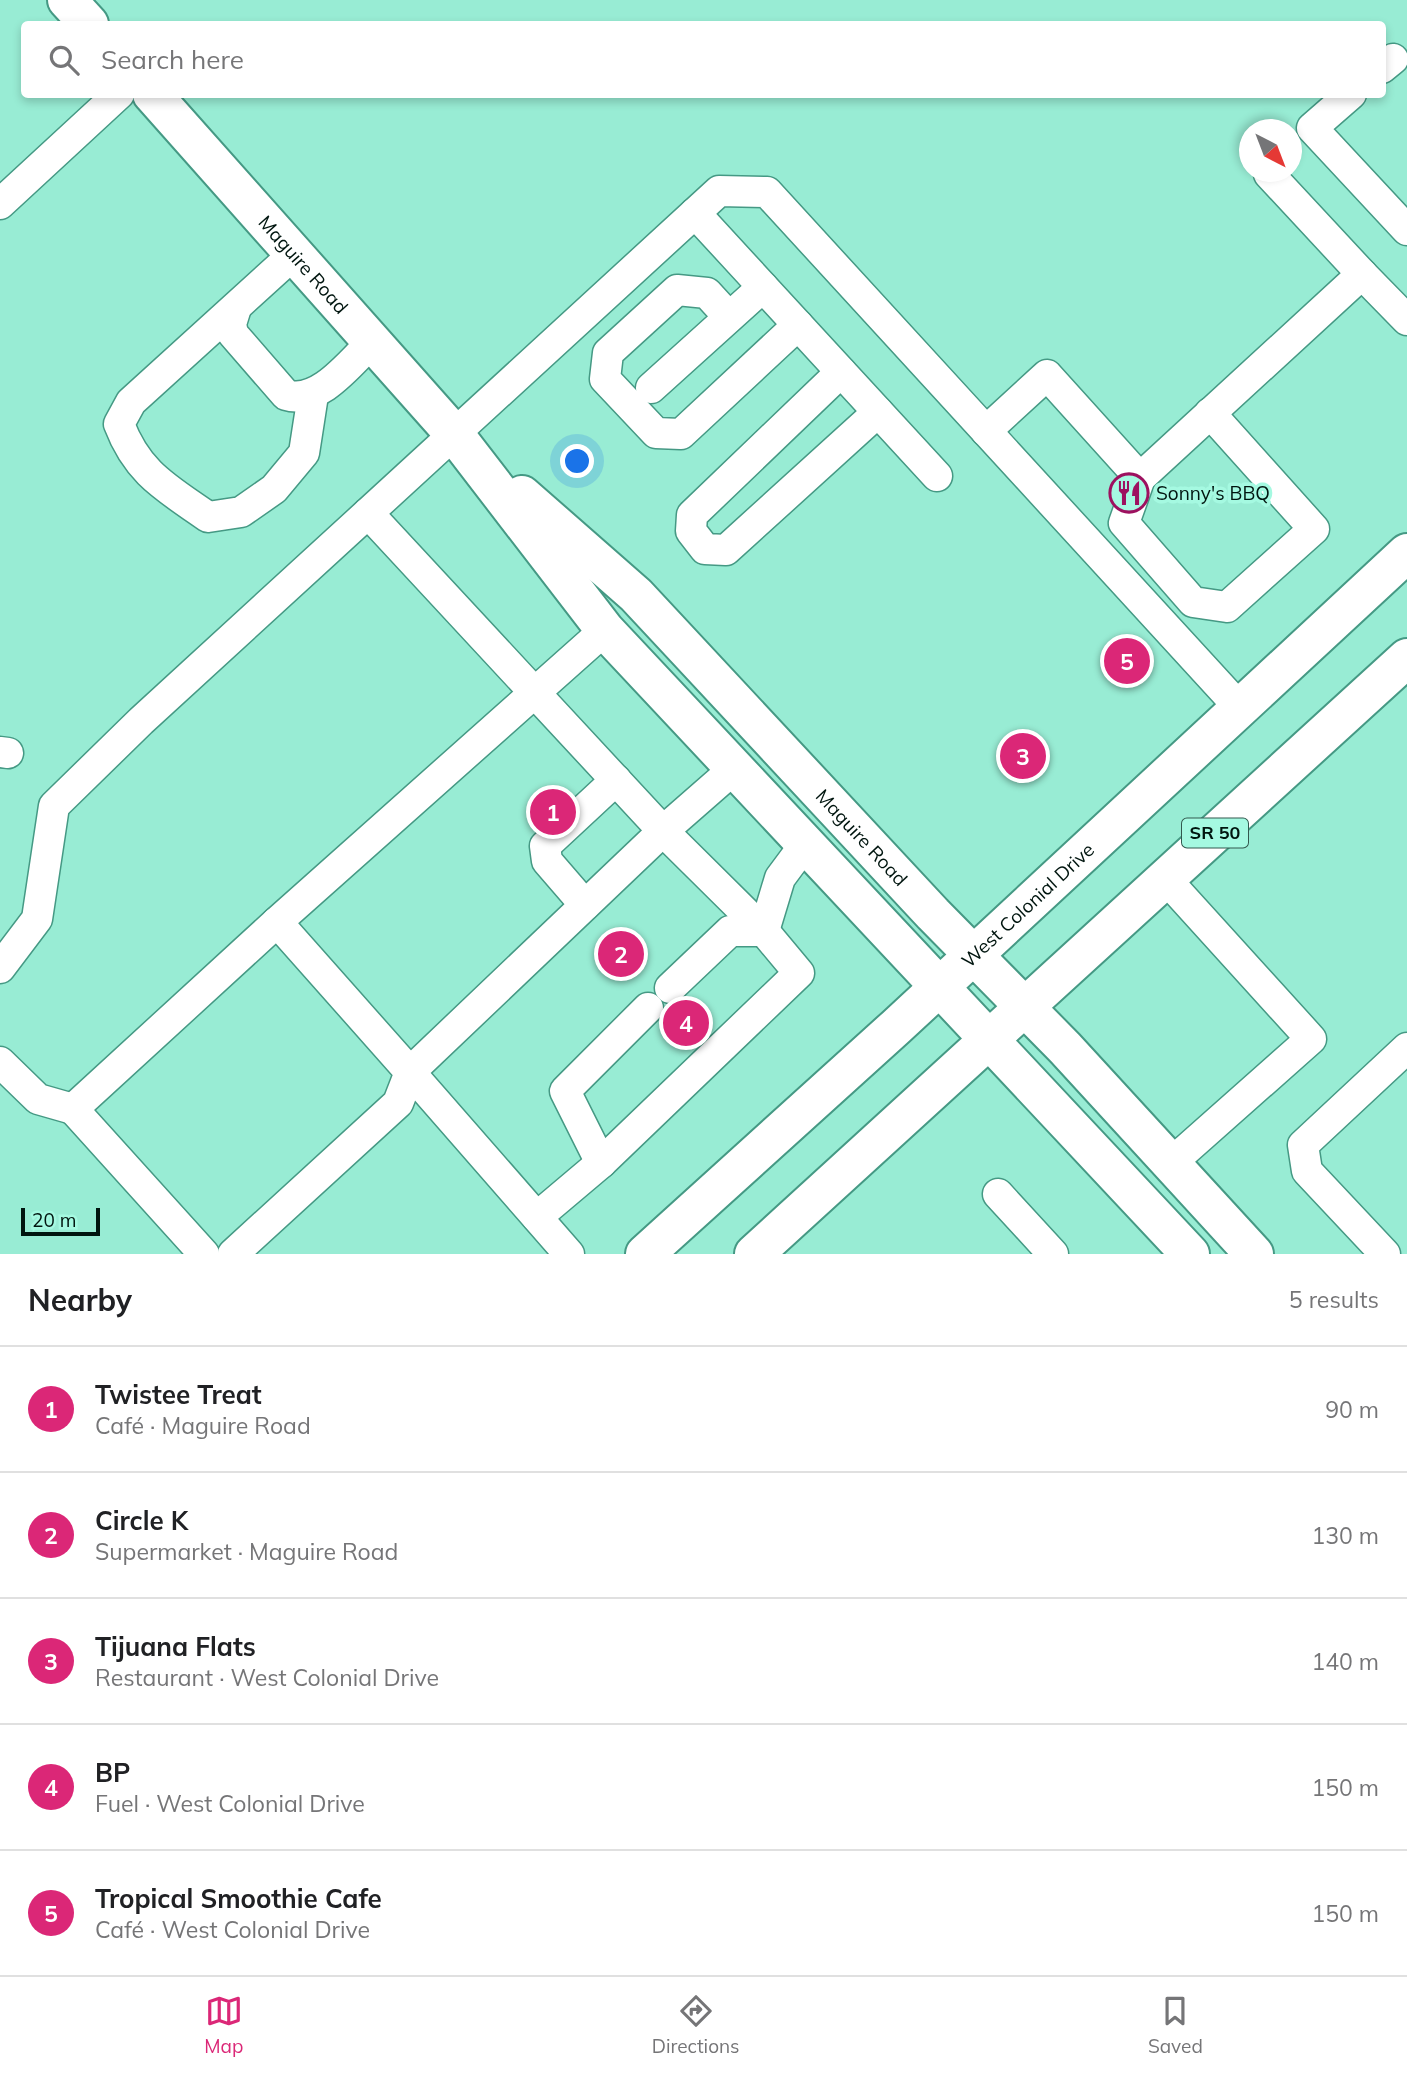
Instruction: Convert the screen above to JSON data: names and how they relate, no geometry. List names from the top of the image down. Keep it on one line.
{"streets":{"main road":["Maguire Road","SR 50","West Colonial Drive"]},"crossings":[["Maguire Road","SR 50"],["Maguire Road","West Colonial Drive"]],"places":{"restaurant":["Sonny's BBQ"]},"scale_bar":"20 m","north":"bottom right","page":{"search":"Search here","pins":["5","3","1","2","4"],"scale":"20 m","heading":["Nearby","5 results"],"list":[{"mark":"1","name":"Twistee Treat","note":"Café · Maguire Road","value":"90 m"},{"mark":"2","name":"Circle K","note":"Supermarket · Maguire Road","value":"130 m"},{"mark":"3","name":"Tijuana Flats","note":"Restaurant · West Colonial Drive","value":"140 m"},{"mark":"4","name":"BP","note":"Fuel · West Colonial Drive","value":"150 m"},{"mark":"5","name":"Tropical Smoothie Cafe","note":"Café · West Colonial Drive","value":"150 m"}],"nav":["Map","Directions","Saved"]}}
